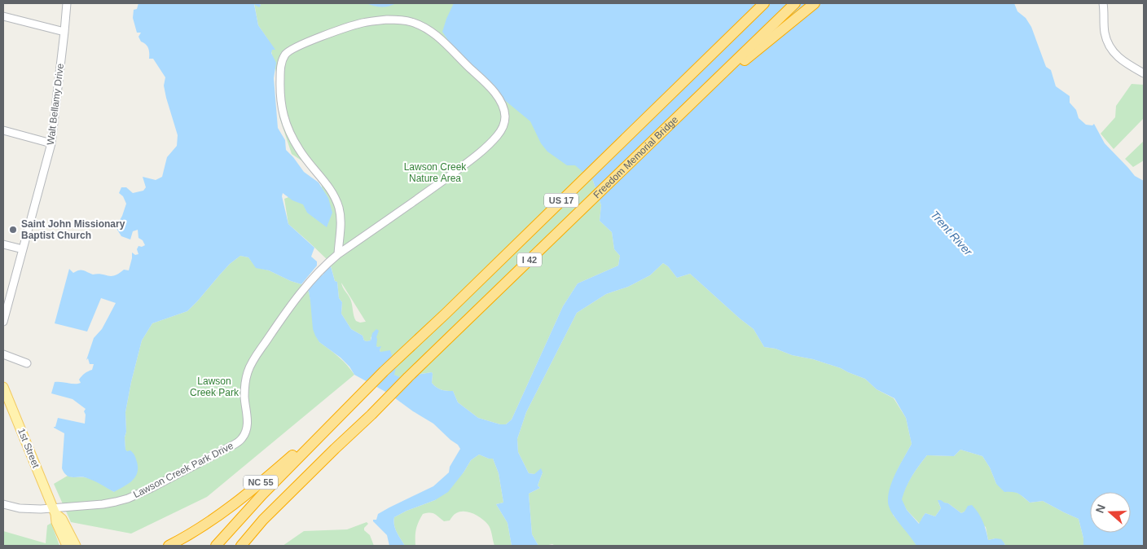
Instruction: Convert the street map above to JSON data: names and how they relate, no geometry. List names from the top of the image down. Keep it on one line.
{"streets":{"highway":["Freedom Memorial Bridge","US 17","I 42","NC 55"],"main road":["1st Street"],"street":["Walt Bellamy Drive","Lawson Creek Park Drive"]},"crossings":[["Freedom Memorial Bridge","US 17"],["Freedom Memorial Bridge","NC 55"],["US 17","NC 55"],["1st Street","Lawson Creek Park Drive"]],"water":["Trent River"],"parks":["Lawson Creek Nature Area","Lawson Creek Park"],"places":["Saint John Missionary Baptist Church"],"north":"left"}
